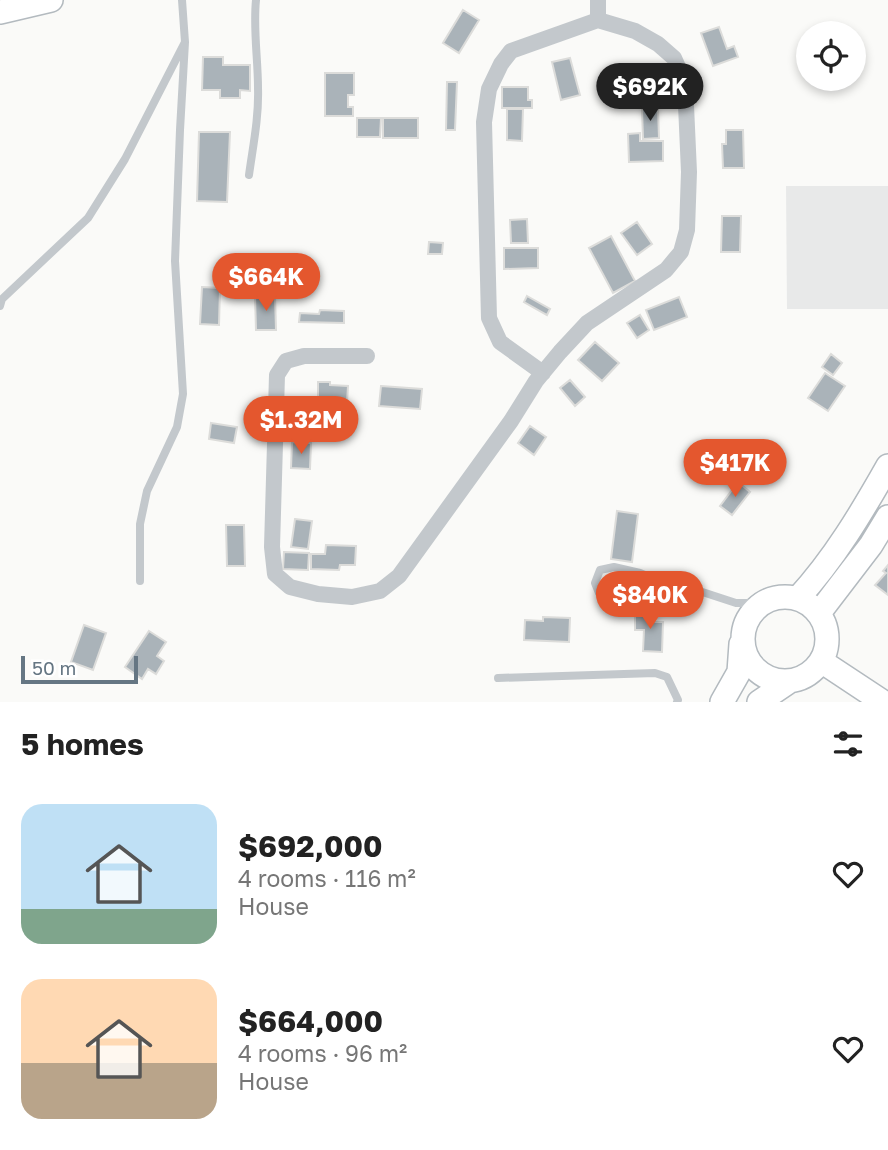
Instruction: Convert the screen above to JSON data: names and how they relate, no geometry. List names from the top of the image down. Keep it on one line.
{"scale_bar":"50 m","page":{"price":["$692K","$664K","$1.32M","$417K","$840K"],"scale":"50 m","heading":"5 homes","list":[{"name":"$692,000","note":"4 rooms · 116 m² · House"},{"name":"$664,000","note":"4 rooms · 96 m² · House"}]}}
